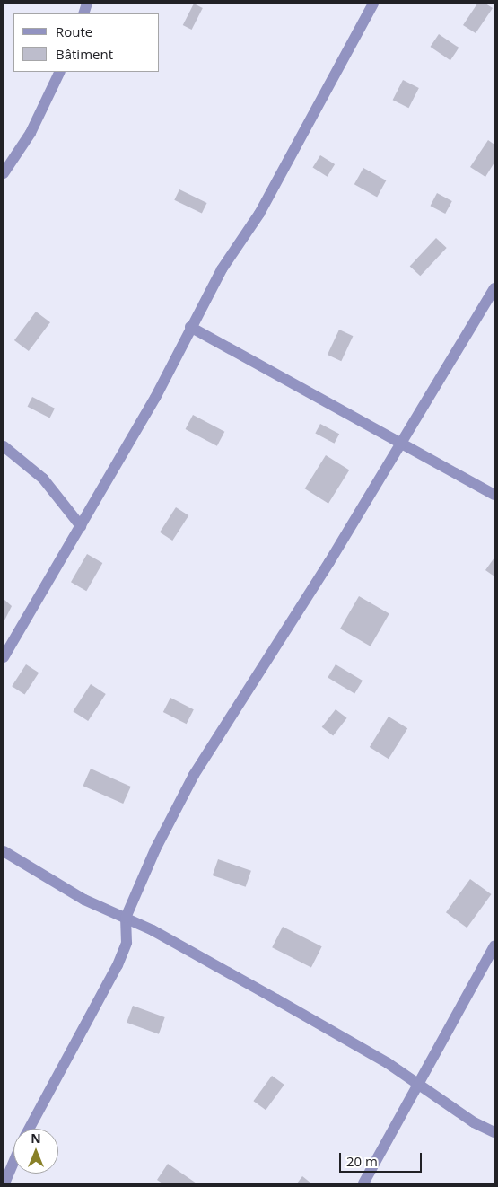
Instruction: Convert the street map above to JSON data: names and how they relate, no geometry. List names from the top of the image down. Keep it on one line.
{"legend":["Route","Bâtiment"],"scale_bar":"20 m","north":"top"}
